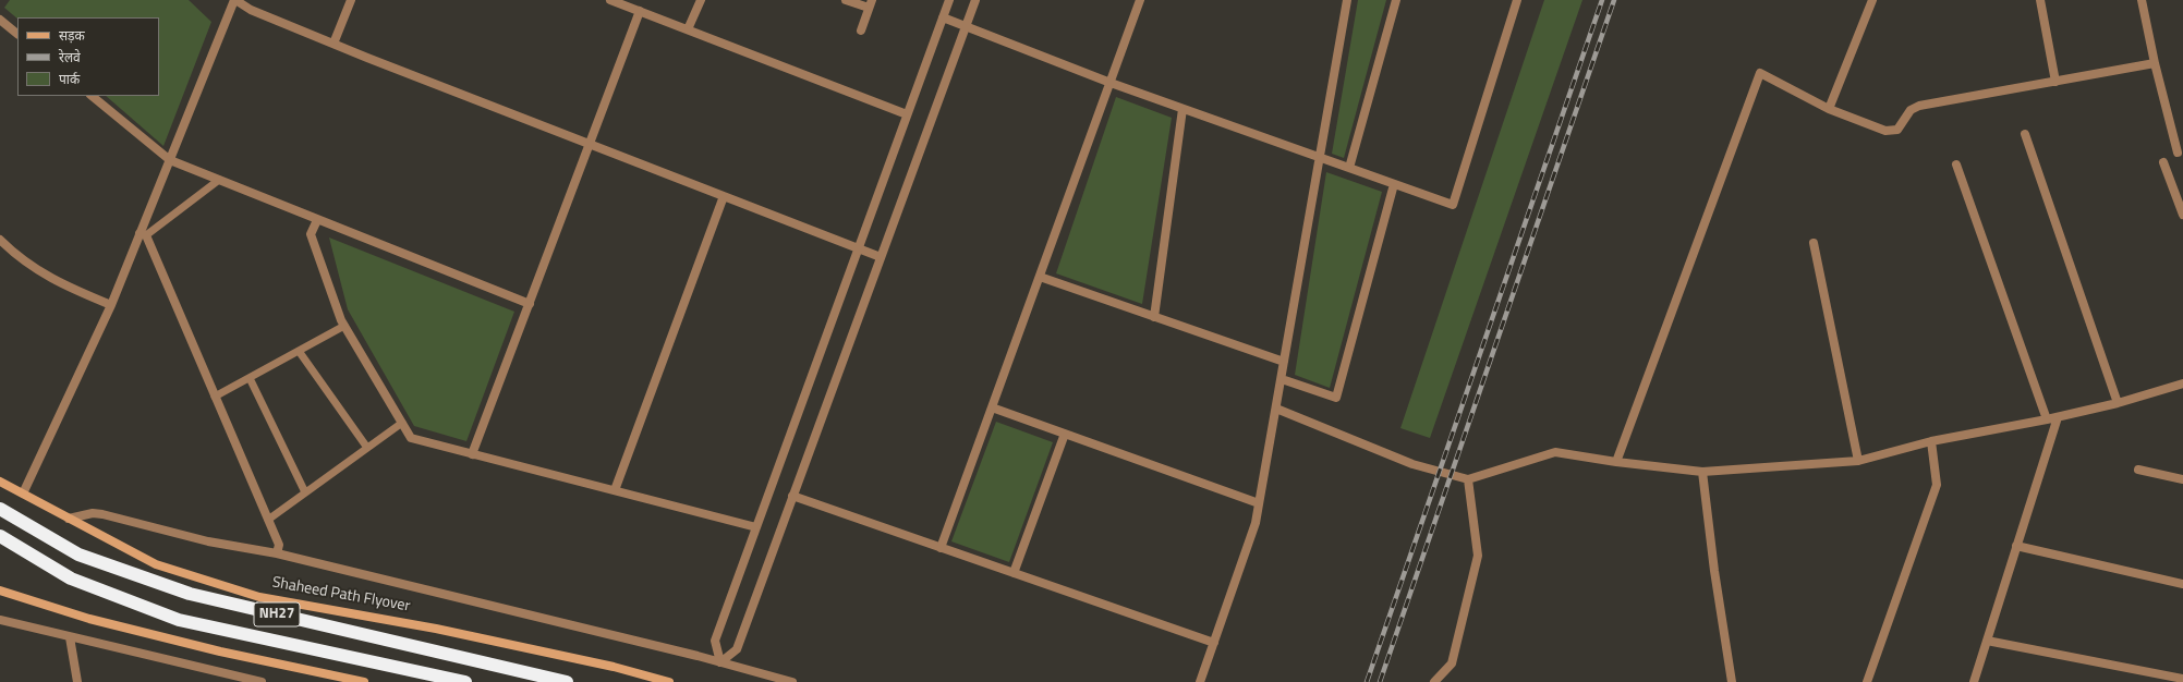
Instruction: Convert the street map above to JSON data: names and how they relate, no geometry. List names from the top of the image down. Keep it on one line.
{"streets":{"highway":["Shaheed Path Flyover","NH27"]},"legend":["सड़क","रेलवे","पार्क"]}
